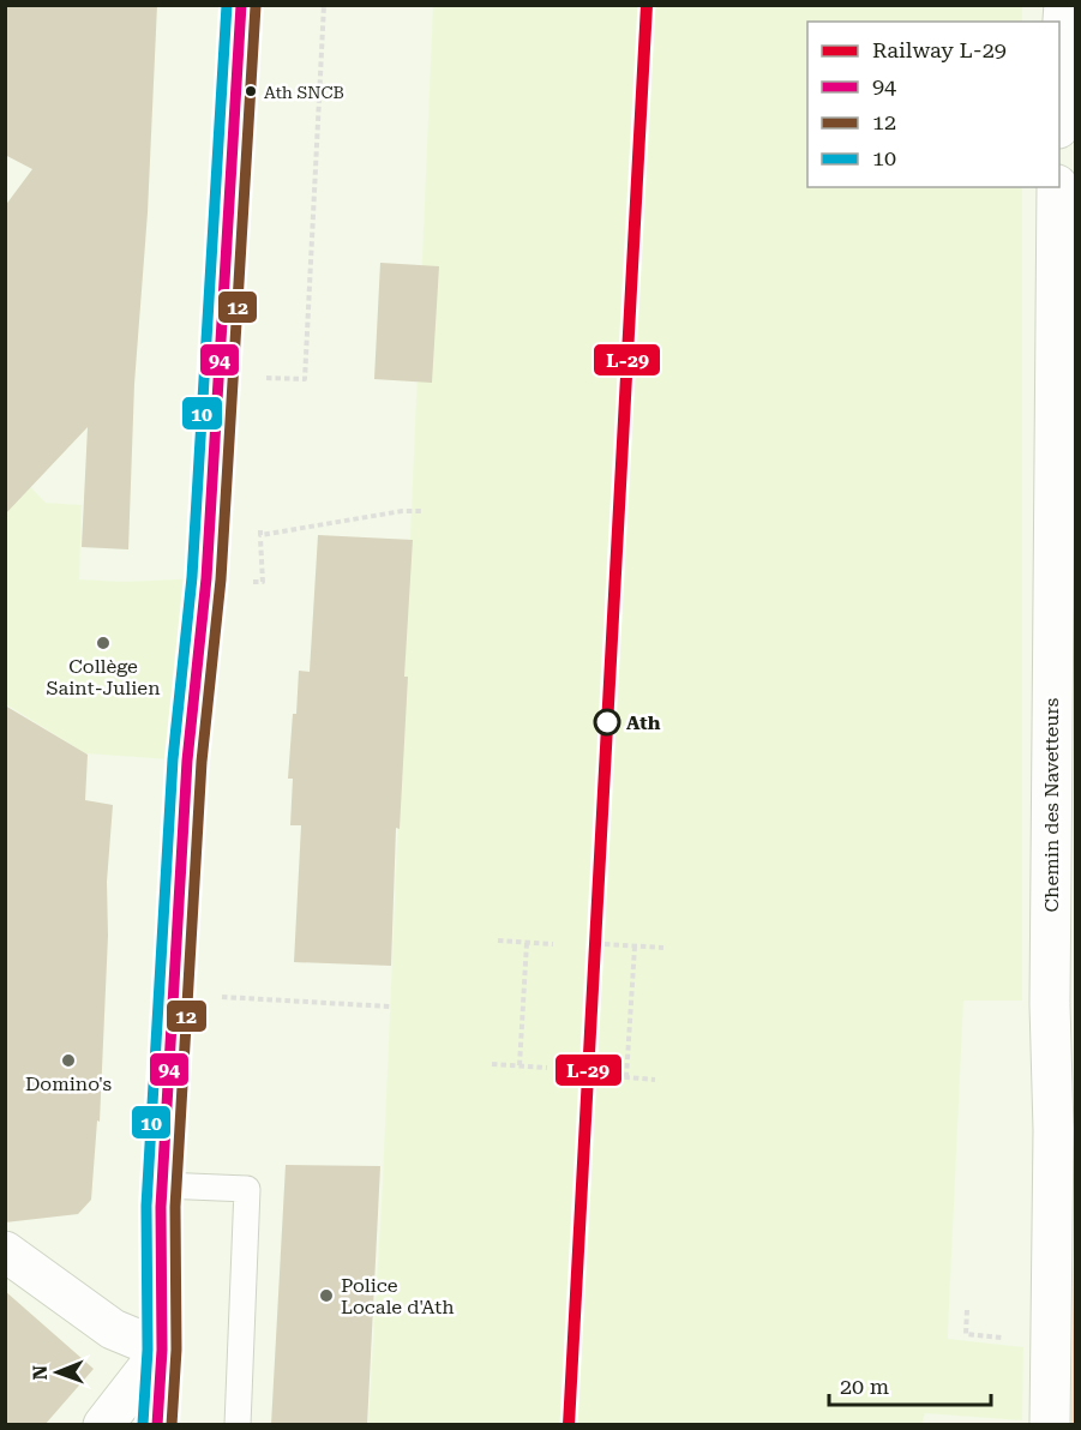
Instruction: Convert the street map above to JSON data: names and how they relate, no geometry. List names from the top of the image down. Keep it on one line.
{"streets":{"street":["Chemin des Navetteurs"]},"places":["Ath SNCB","Collège Saint-Julien","Ath","Domino's","Police Locale d'Ath"],"lines":["rail line L-29","transit line 94","transit line 10","transit line 12"],"legend":["Railway L-29","94","12","10"],"scale_bar":"20 m","north":"left"}
